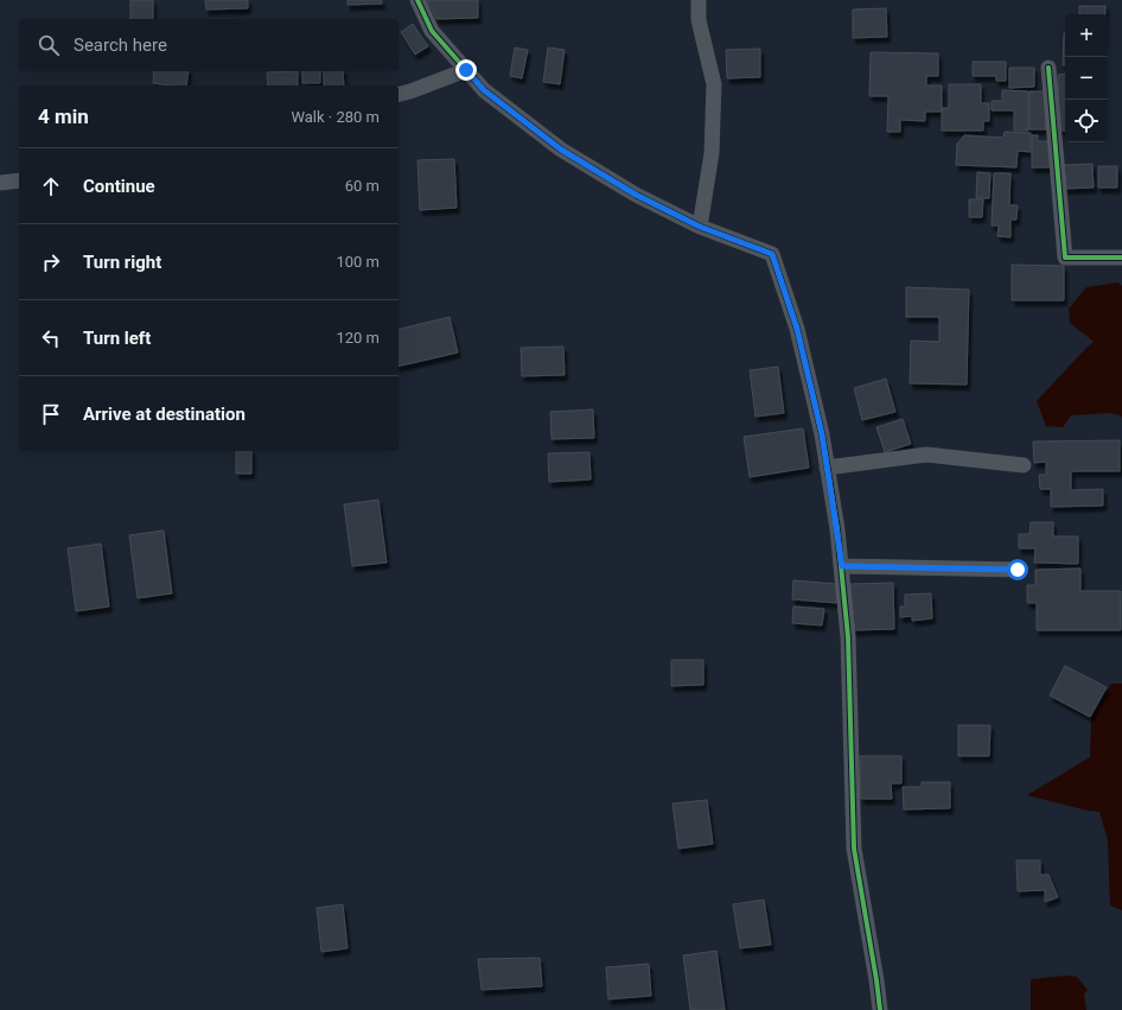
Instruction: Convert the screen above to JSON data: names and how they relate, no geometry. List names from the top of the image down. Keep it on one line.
{"page":{"map_buttons":["+","−"],"search":"Search here","heading":["4 min","Walk · 280 m"],"list":[["Continue","60 m"],["Turn right","100 m"],["Turn left","120 m"],"Arrive at destination"]}}
